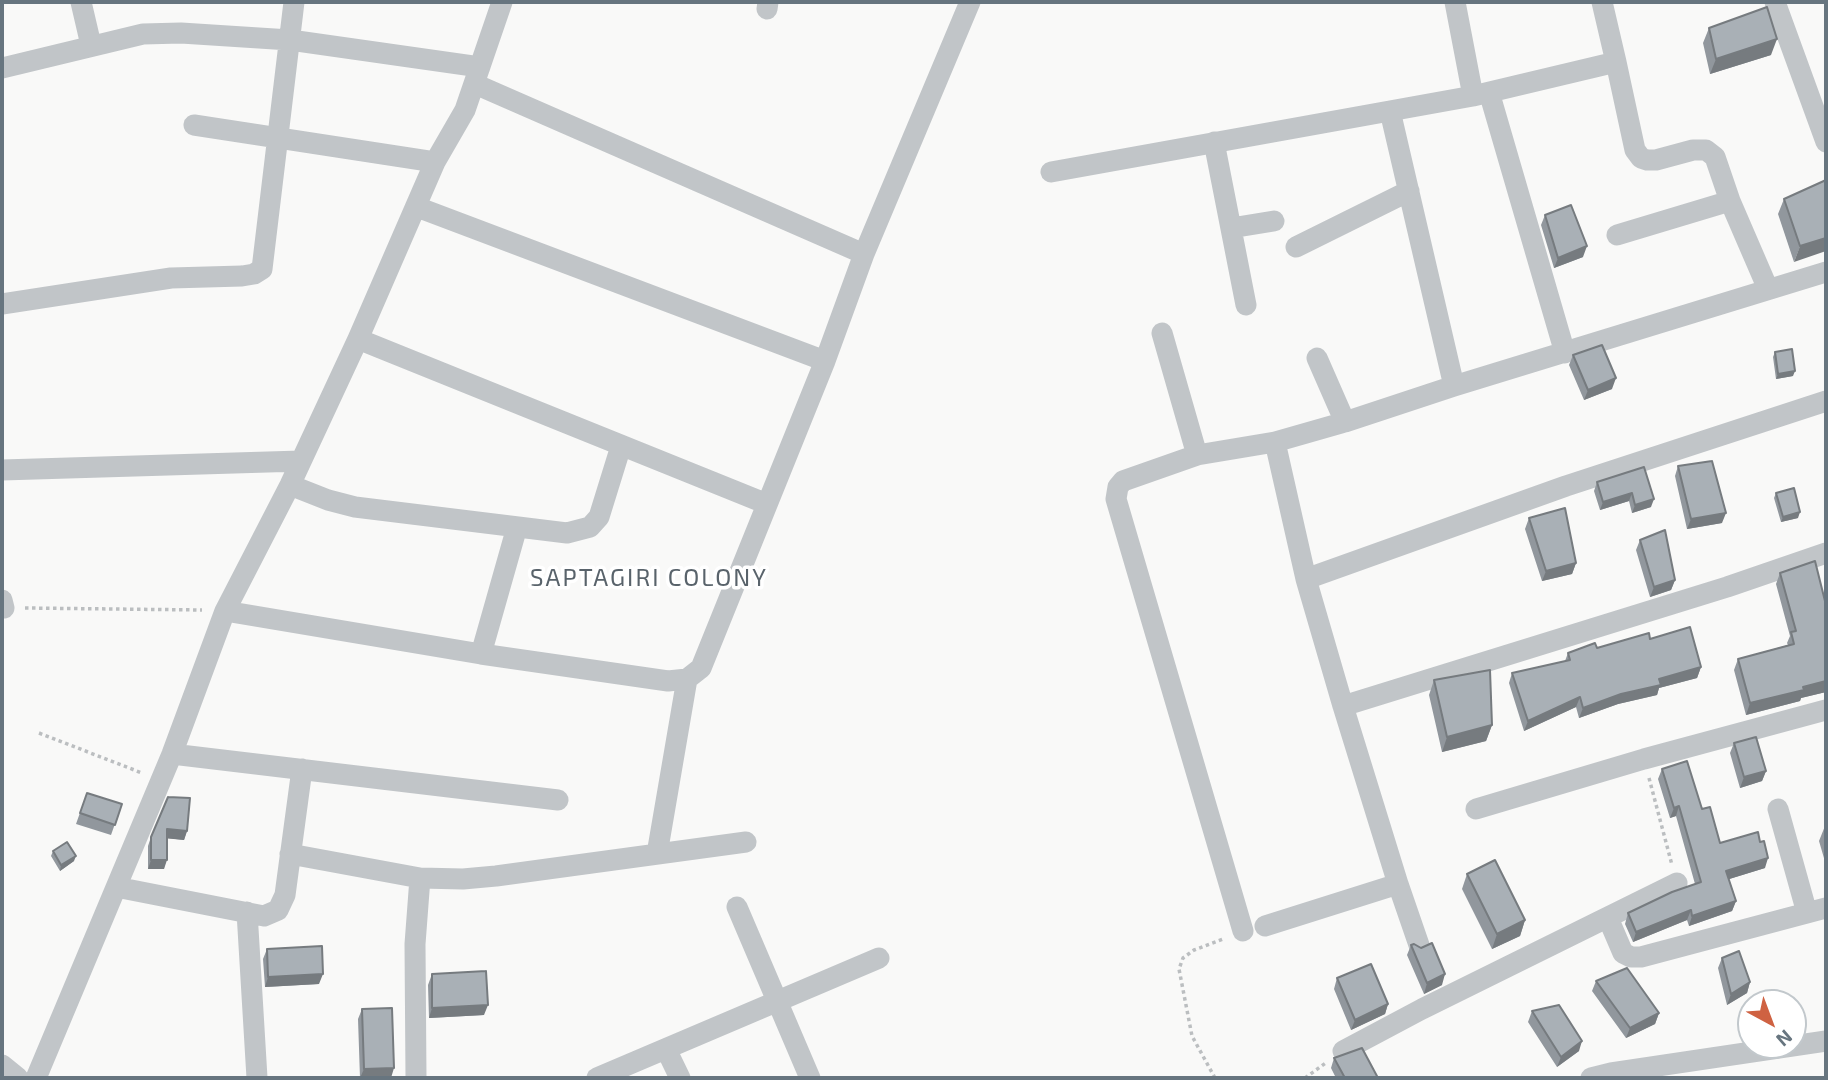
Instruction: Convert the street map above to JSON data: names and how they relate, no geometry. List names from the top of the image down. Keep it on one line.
{"districts":["SAPTAGIRI COLONY"],"north":"bottom right"}
